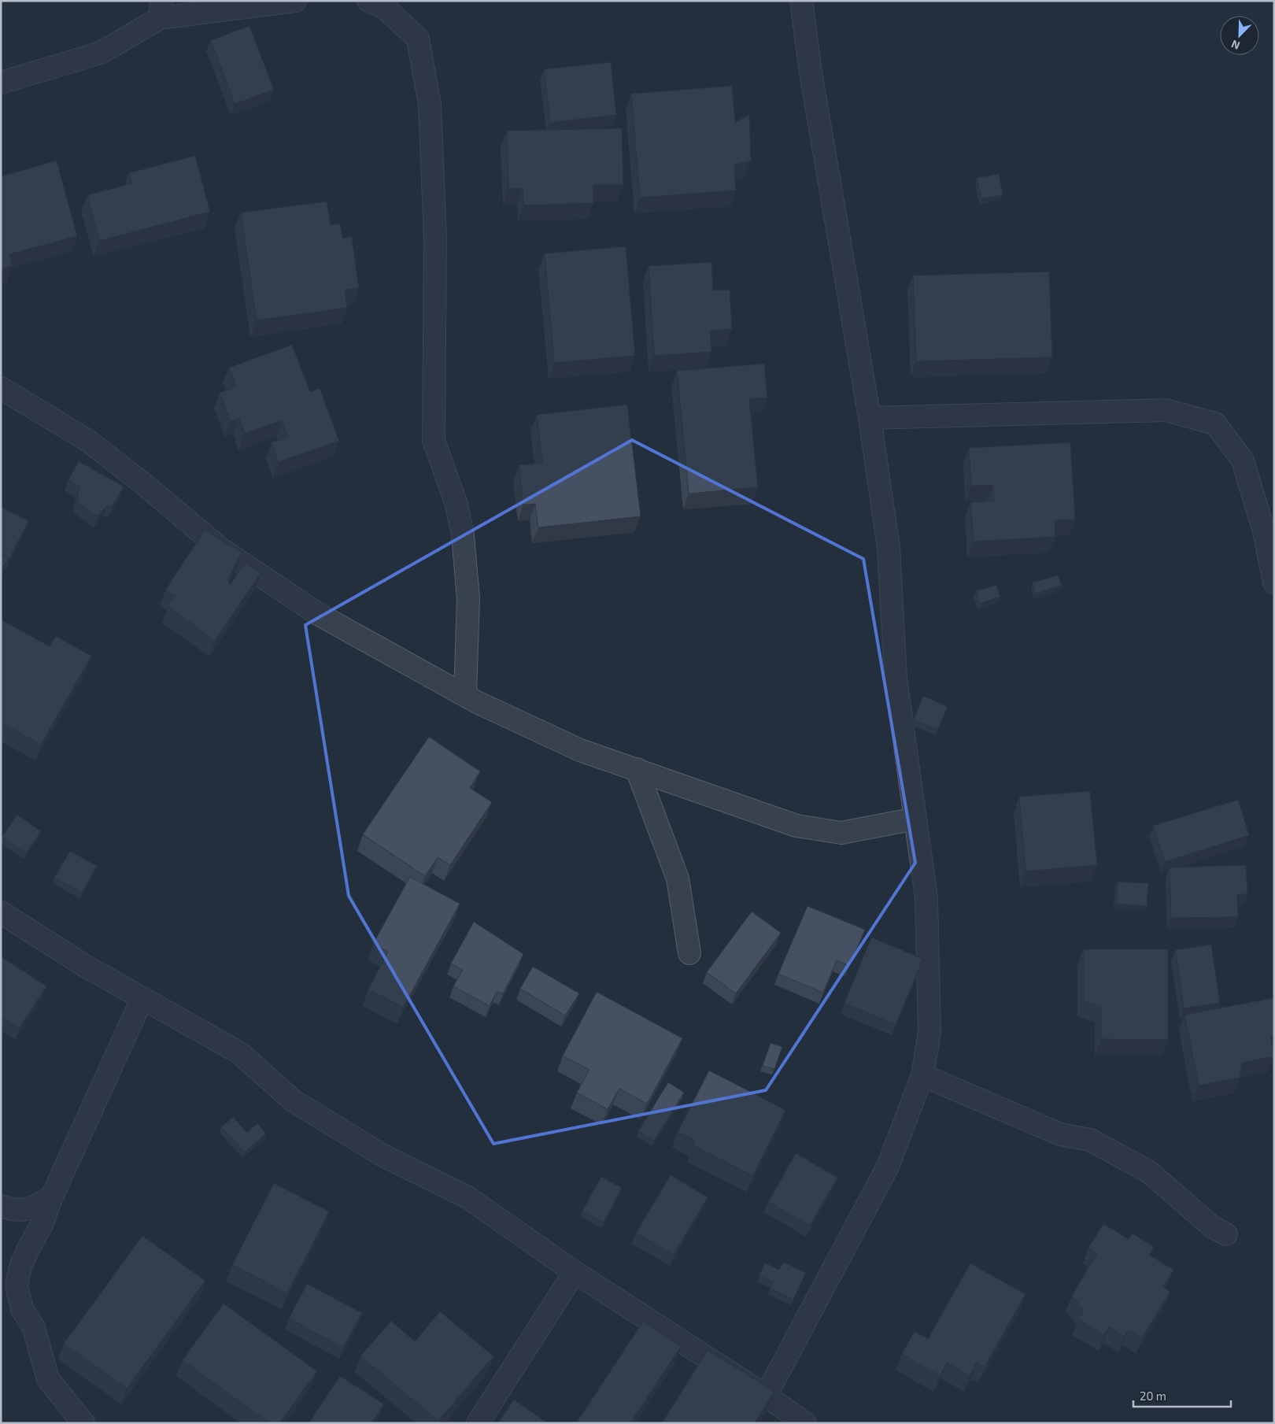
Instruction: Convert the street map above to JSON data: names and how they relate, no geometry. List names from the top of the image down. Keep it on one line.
{"scale_bar":"20 m","north":"bottom left"}
